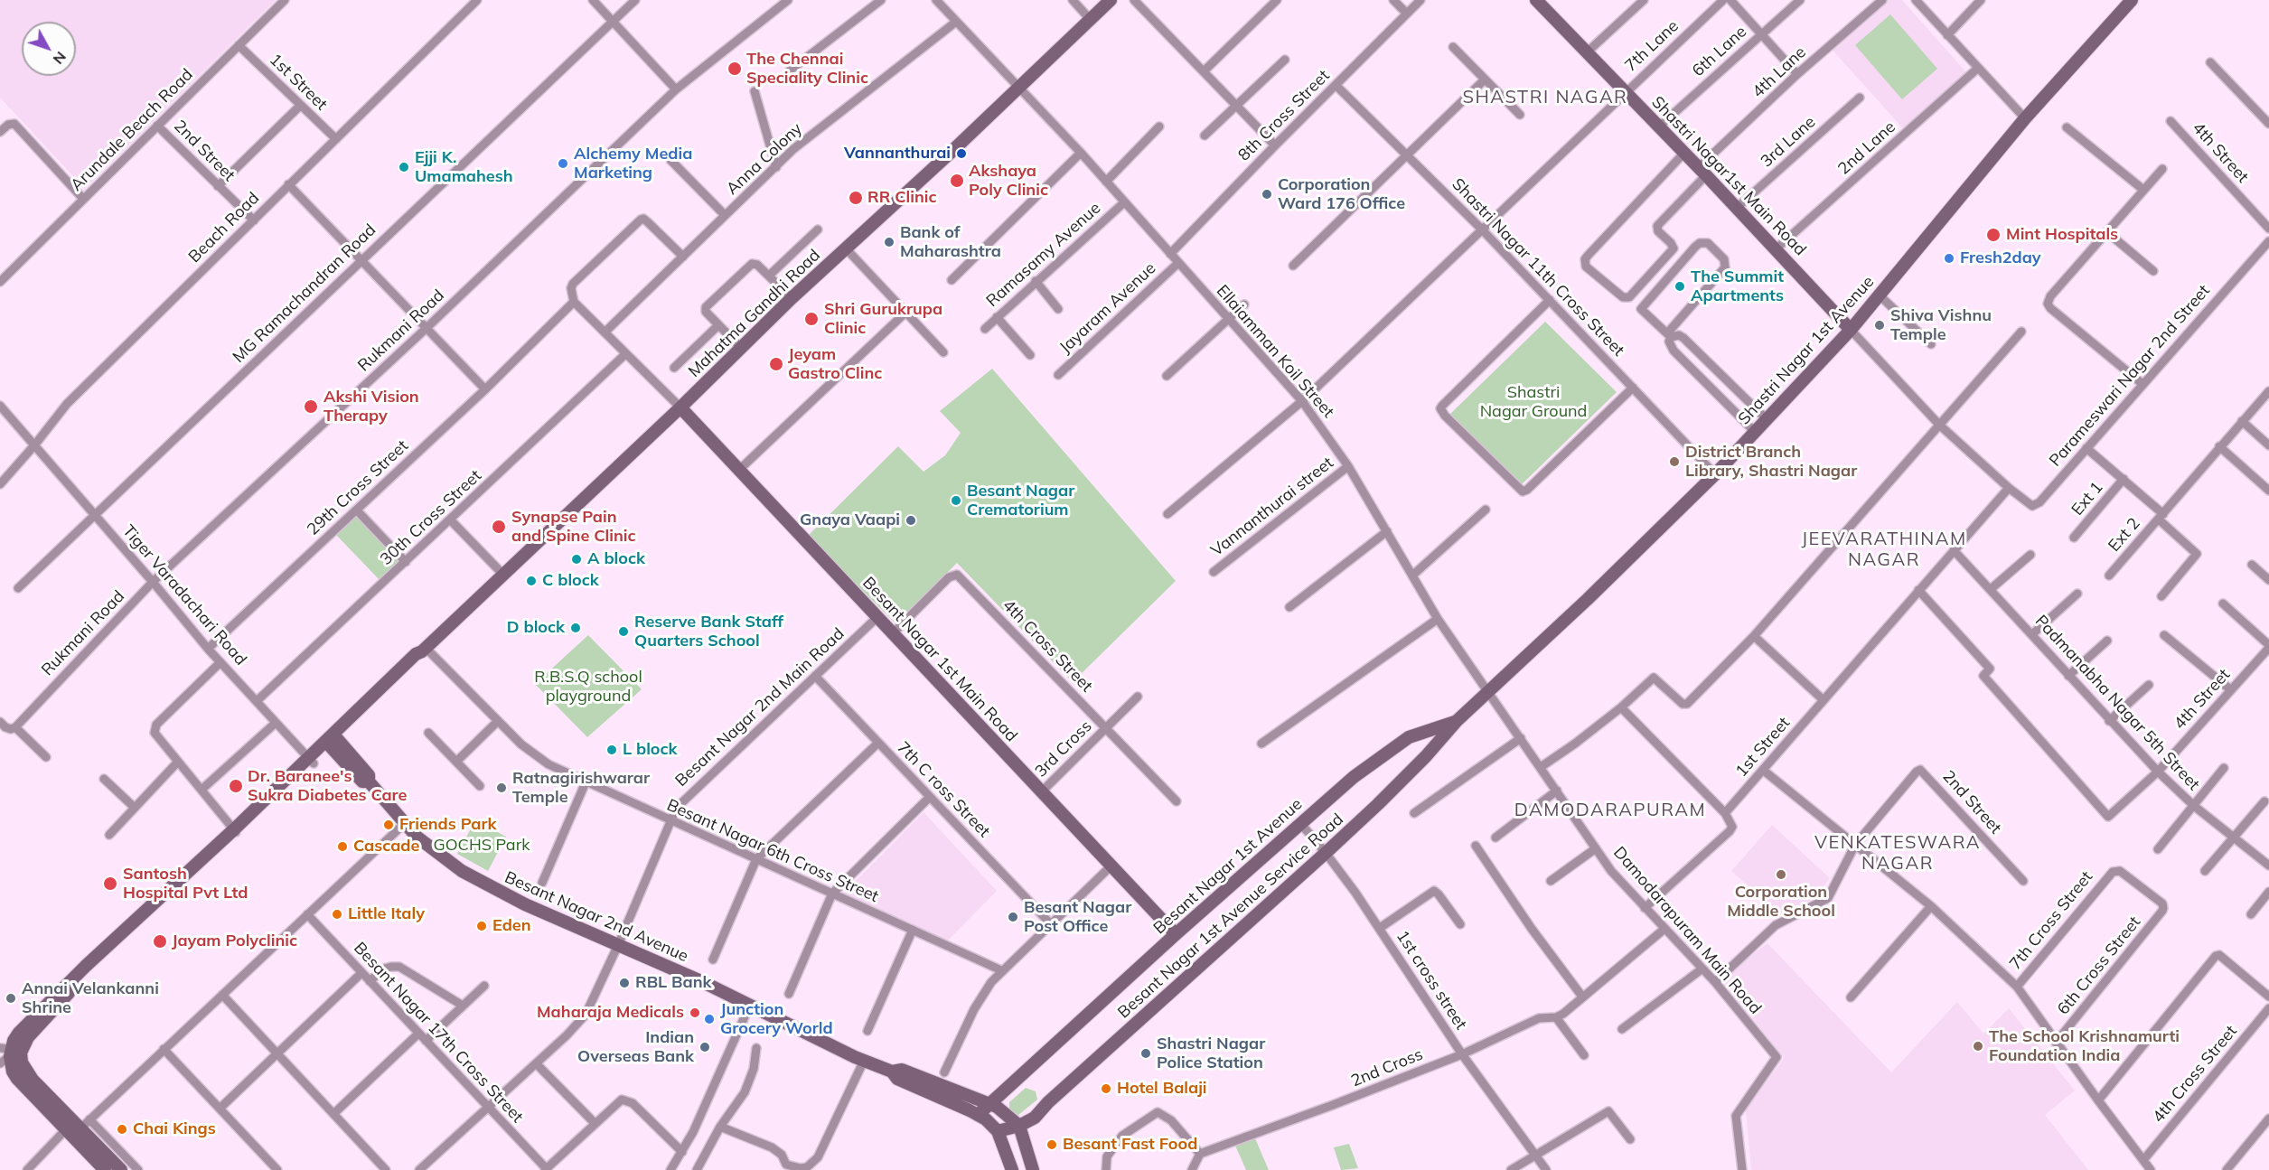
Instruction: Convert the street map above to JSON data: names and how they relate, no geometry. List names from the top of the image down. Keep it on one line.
{"streets":{"street":["7th Lane","6th Lane","4th Lane","1st Street","8th Cross Street","Arundale Beach Road","3rd Lane","2nd Lane","2nd Street","4th Street","Anna Colony","Shastri Nagar1st Main Road","Beach Road","Ramasamy Avenue","Shastri Nagar 11th Cross Street","MG Ramachandran Road","Jayaram Avenue","Mahatma Gandhi Road","Rukmani Road","Shastri Nagar 1st Avenue","Ellaiamman Koil Street","Parameswari Nagar 2nd Street","29th Cross Street","Ext 1","Vannanthurai street","30th Cross Street","Ext 2","Tiger Varadachari Road","4th Cross Street","Besant Nagar 1st Main Road","Padmanabha Nagar 5th Street","Besant Nagar 2nd Main Road","3rd Cross","7th C ross Street","Besant Nagar 6th Cross Street","Besant Nagar 1st Avenue","Besant Nagar 1st Avenue Service Road","Besant Nagar 2nd Avenue","7th Cross Street","Damodarapuram Main Road","6th Cross Street","1st cross street","Besant Nagar 17th Cross Street","2nd Cross"]},"crossings":[["7th Lane","Shastri Nagar1st Main Road"],["7th Lane","Shastri Nagar 11th Cross Street"],["7th Lane","Ellaiamman Koil Street"],["6th Lane","Shastri Nagar1st Main Road"],["4th Lane","Shastri Nagar1st Main Road"],["1st Street","Arundale Beach Road"],["1st Street","4th Street"],["1st Street","Beach Road"],["1st Street","Parameswari Nagar 2nd Street"],["1st Street","Padmanabha Nagar 5th Street"],["8th Cross Street","Shastri Nagar 11th Cross Street"],["8th Cross Street","Ellaiamman Koil Street"],["Arundale Beach Road","2nd Street"],["3rd Lane","Shastri Nagar1st Main Road"],["2nd Lane","Shastri Nagar1st Main Road"],["2nd Street","Beach Road"],["4th Street","Padmanabha Nagar 5th Street"],["Anna Colony","Ellaiamman Koil Street"],["Shastri Nagar1st Main Road","Shastri Nagar 1st Avenue"],["Beach Road","Tiger Varadachari Road"],["Ramasamy Avenue","Ellaiamman Koil Street"],["Shastri Nagar 11th Cross Street","Shastri Nagar 1st Avenue"],["MG Ramachandran Road","Tiger Varadachari Road"],["Jayaram Avenue","Ellaiamman Koil Street"],["Mahatma Gandhi Road","Ellaiamman Koil Street"],["Mahatma Gandhi Road","Tiger Varadachari Road"],["Mahatma Gandhi Road","Besant Nagar 1st Main Road"],["Mahatma Gandhi Road","Besant Nagar 6th Cross Street"],["Mahatma Gandhi Road","Besant Nagar 2nd Avenue"],["Rukmani Road","Tiger Varadachari Road"],["Shastri Nagar 1st Avenue","Ellaiamman Koil Street"],["Shastri Nagar 1st Avenue","Besant Nagar 1st Avenue"],["Shastri Nagar 1st Avenue","Besant Nagar 1st Avenue Service Road"],["Shastri Nagar 1st Avenue","Damodarapuram Main Road"],["Ellaiamman Koil Street","Vannanthurai street"],["Ellaiamman Koil Street","Damodarapuram Main Road"],["29th Cross Street","Tiger Varadachari Road"],["30th Cross Street","Tiger Varadachari Road"],["4th Cross Street","Besant Nagar 1st Main Road"],["4th Cross Street","3rd Cross"],["Besant Nagar 1st Main Road","Besant Nagar 2nd Main Road"],["Besant Nagar 1st Main Road","3rd Cross"],["Besant Nagar 1st Main Road","Besant Nagar 1st Avenue"],["Besant Nagar 2nd Main Road","7th C ross Street"],["Besant Nagar 2nd Main Road","Besant Nagar 6th Cross Street"],["Besant Nagar 2nd Main Road","Besant Nagar 2nd Avenue"],["Besant Nagar 2nd Main Road","Besant Nagar 17th Cross Street"],["Besant Nagar 1st Avenue","Besant Nagar 1st Avenue Service Road"],["Besant Nagar 1st Avenue","1st cross street"],["Besant Nagar 1st Avenue Service Road","1st cross street"],["7th Cross Street","6th Cross Street"],["1st cross street","2nd Cross"]],"districts":["SHASTRI NAGAR","JEEVARATHINAM NAGAR","DAMODARAPURAM","VENKATESWARA NAGAR"],"parks":["Shastri Nagar Ground","R.B.S.Q school playground","GOCHS Park"],"places":["The Chennai Speciality Clinic","Vannanthurai","Alchemy Media Marketing","Ejji K. Umamahesh","Akshaya Poly Clinic","Corporation Ward 176 Office","RR Clinic","Mint Hospitals","Bank of Maharashtra","Fresh2day","The Summit Apartments","Shri Gurukrupa Clinic","Shiva Vishnu Temple","Jeyam Gastro Clinc","Akshi Vision Therapy","District Branch Library, Shastri Nagar","Besant Nagar Crematorium","Gnaya Vaapi","Synapse Pain and Spine Clinic","A block","C block","D block","Reserve Bank Staff Quarters School","L block","Dr. Baranee's Sukra Diabetes Care","Ratnagirishwarar Temple","Friends Park","Cascade","Corporation Middle School","Santosh Hospital Pvt Ltd","Little Italy","Besant Nagar Post Office","Eden","Jayam Polyclinic","RBL Bank","Annai Velankanni Shrine","Maharaja Medicals","Junction Grocery World","The School Krishnamurti Foundation India","Indian Overseas Bank","Shastri Nagar Police Station","Hotel Balaji","Chai Kings","Besant Fast Food"],"north":"bottom right"}
